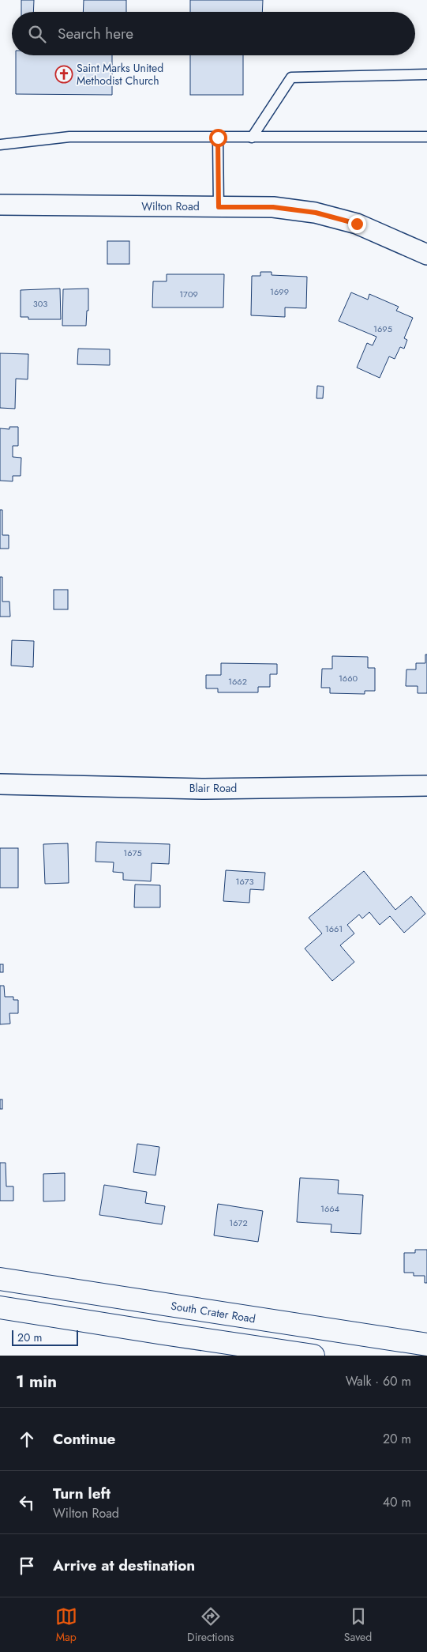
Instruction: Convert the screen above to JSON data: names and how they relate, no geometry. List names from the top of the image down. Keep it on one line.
{"streets":{"main road":["South Crater Road"],"street":["Wilton Road","Blair Road"]},"places":{"church":["Saint Marks United Methodist Church"]},"house_numbers":["1699","1709","303","1695","1660","1662","1675","1673","1661","1664","1672"],"scale_bar":"20 m","page":{"search":"Search here","scale":"20 m","heading":["1 min","Walk · 60 m"],"list":[["Continue","20 m"],["Turn left","Wilton Road","40 m"],"Arrive at destination"],"nav":["Map","Directions","Saved"]}}
